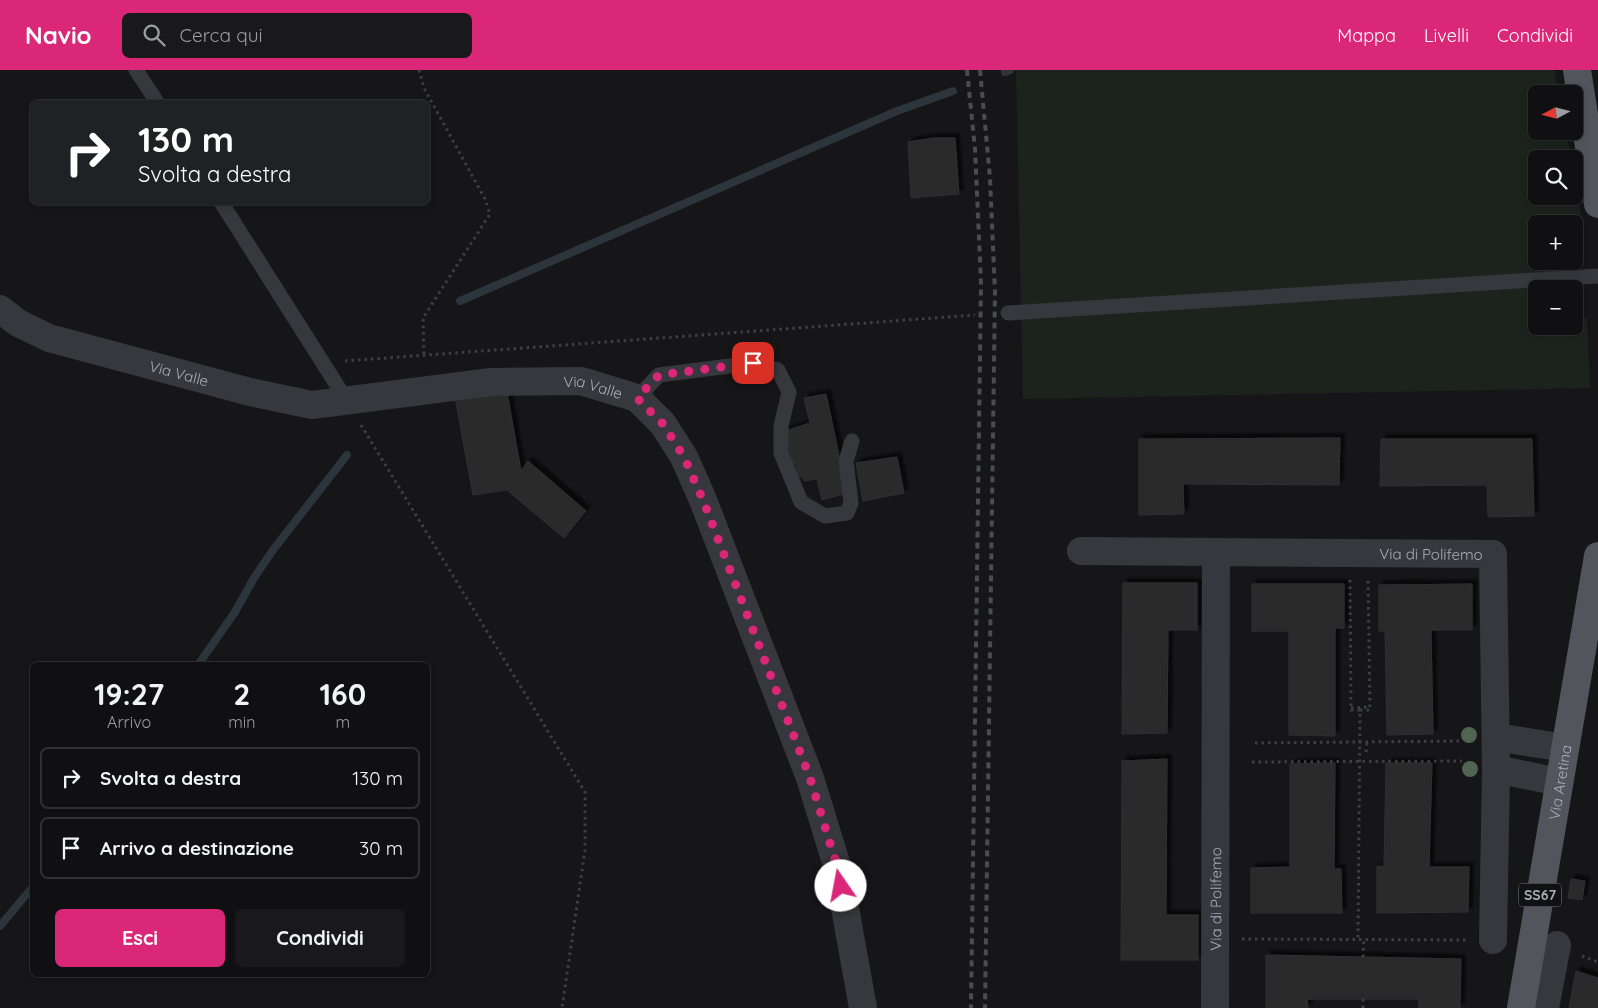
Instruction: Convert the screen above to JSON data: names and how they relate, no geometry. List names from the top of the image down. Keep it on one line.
{"streets":{"main road":["Via Aretina","SS67"],"street":["Via Valle","Via di Polifemo"]},"north":"left","page":{"header":"Navio","search":"Cerca qui","nav":["Mappa","Livelli","Condividi"],"map_buttons":["+","−"],"turn":["130 m","Svolta a destra"],"eta":["19:27","Arrivo","2","min","160","m"],"list":[{"name":"Svolta a destra","value":"130 m"},{"name":"Arrivo a destinazione","value":"30 m"}],"buttons":["Esci","Condividi"]}}
